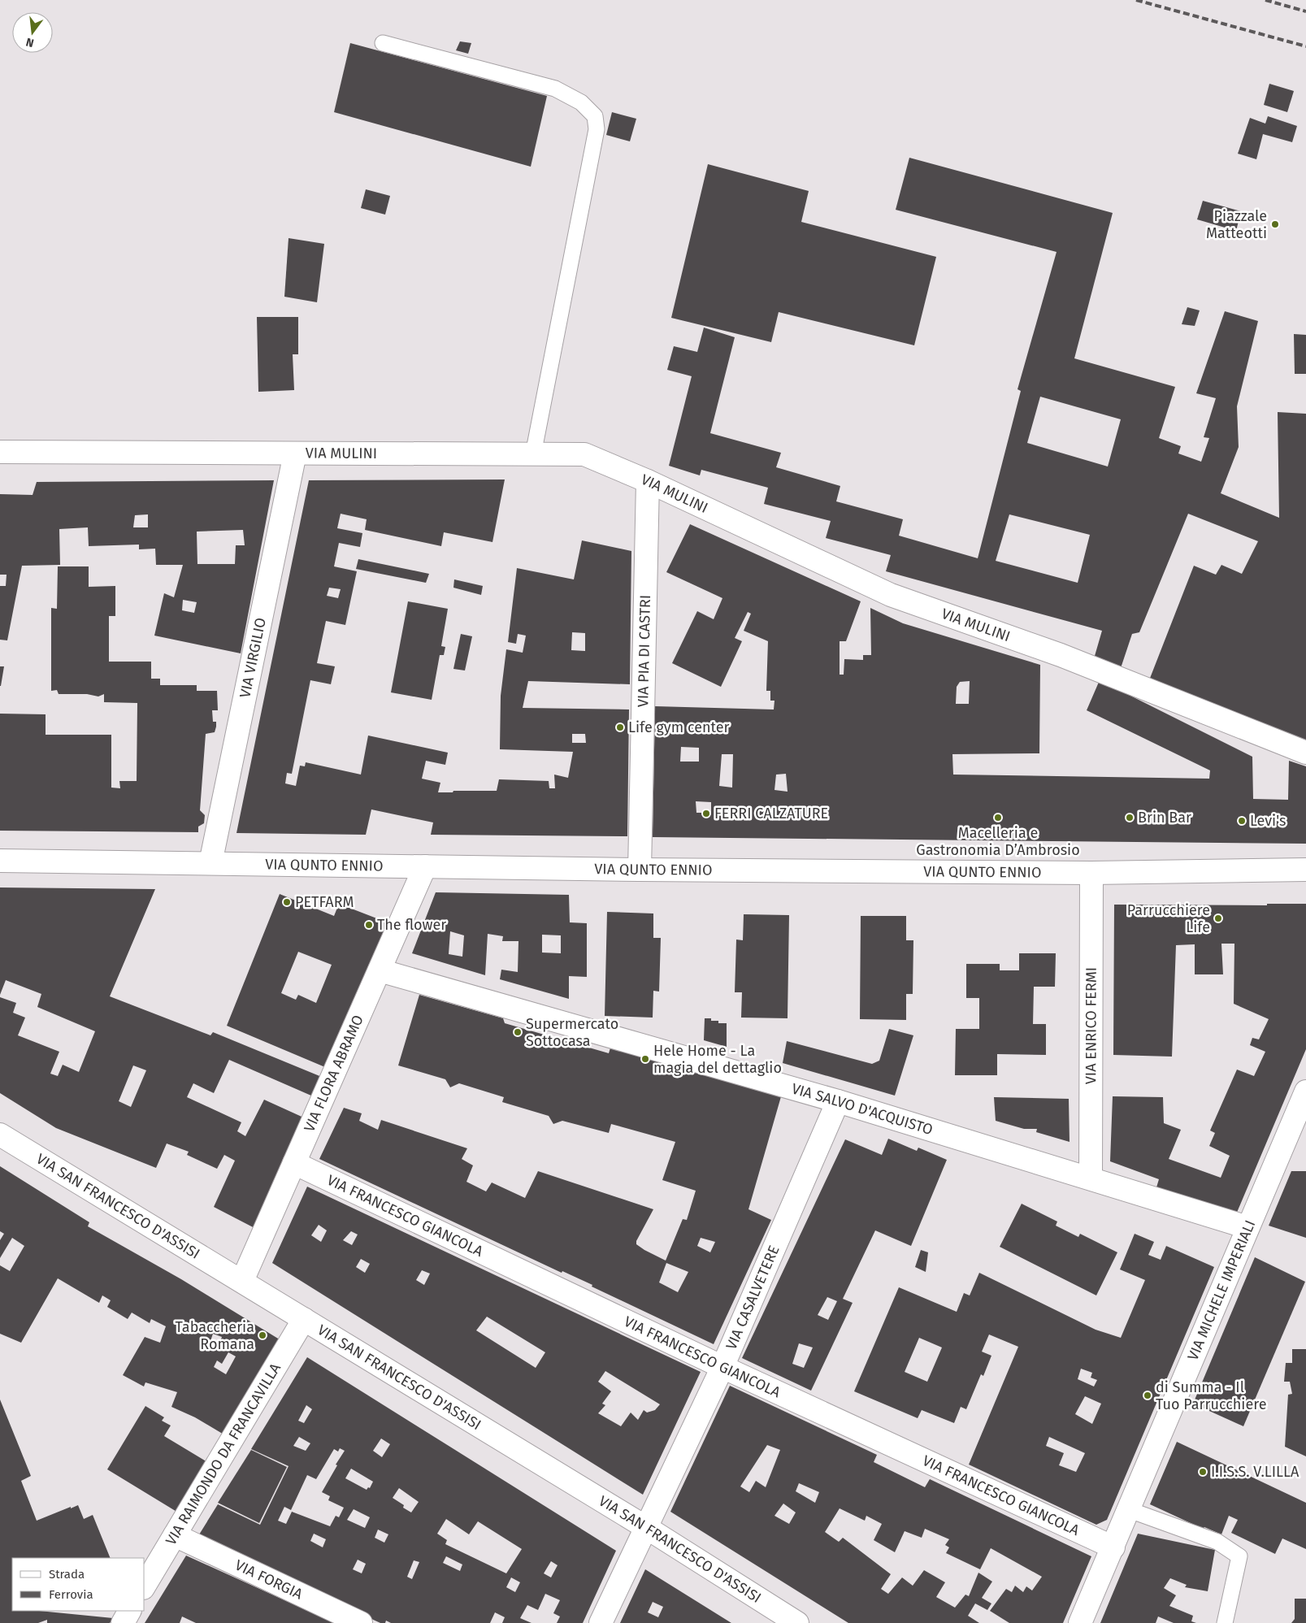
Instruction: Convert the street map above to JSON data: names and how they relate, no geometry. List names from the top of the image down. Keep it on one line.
{"streets":{"street":["VIA MULINI","VIA PIA DI CASTRI","VIA VIRGILIO","VIA QUNTO ENNIO","VIA ENRICO FERMI","VIA FLORA ABRAMO","VIA SALVO D'ACQUISTO","VIA SAN FRANCESCO D'ASSISI","VIA FRANCESCO GIANCOLA","VIA MICHELE IMPERIALI","VIA CASALVETERE","VIA RAIMONDO DA FRANCAVILLA","VIA FORGIA"]},"crossings":[["VIA MULINI","VIA PIA DI CASTRI"],["VIA MULINI","VIA VIRGILIO"],["VIA PIA DI CASTRI","VIA QUNTO ENNIO"],["VIA VIRGILIO","VIA QUNTO ENNIO"],["VIA QUNTO ENNIO","VIA ENRICO FERMI"],["VIA QUNTO ENNIO","VIA FLORA ABRAMO"],["VIA ENRICO FERMI","VIA SALVO D'ACQUISTO"],["VIA FLORA ABRAMO","VIA SALVO D'ACQUISTO"],["VIA FLORA ABRAMO","VIA SAN FRANCESCO D'ASSISI"],["VIA FLORA ABRAMO","VIA FRANCESCO GIANCOLA"],["VIA SALVO D'ACQUISTO","VIA MICHELE IMPERIALI"],["VIA SALVO D'ACQUISTO","VIA CASALVETERE"],["VIA SAN FRANCESCO D'ASSISI","VIA CASALVETERE"],["VIA SAN FRANCESCO D'ASSISI","VIA RAIMONDO DA FRANCAVILLA"],["VIA FRANCESCO GIANCOLA","VIA MICHELE IMPERIALI"],["VIA FRANCESCO GIANCOLA","VIA CASALVETERE"],["VIA RAIMONDO DA FRANCAVILLA","VIA FORGIA"]],"places":["Piazzale Matteotti","Life gym center","FERRI CALZATURE","Macelleria e Gastronomia D’Ambrosio","Brin Bar","Levi's","PETFARM","Parrucchiere Life","The flower","Supermercato Sottocasa","Hele Home - La magia del dettaglio","Tabaccheria Romana","di Summa - Il Tuo Parrucchiere","I.I.S.S. V.LILLA"],"legend":["Strada","Ferrovia"],"north":"bottom"}
